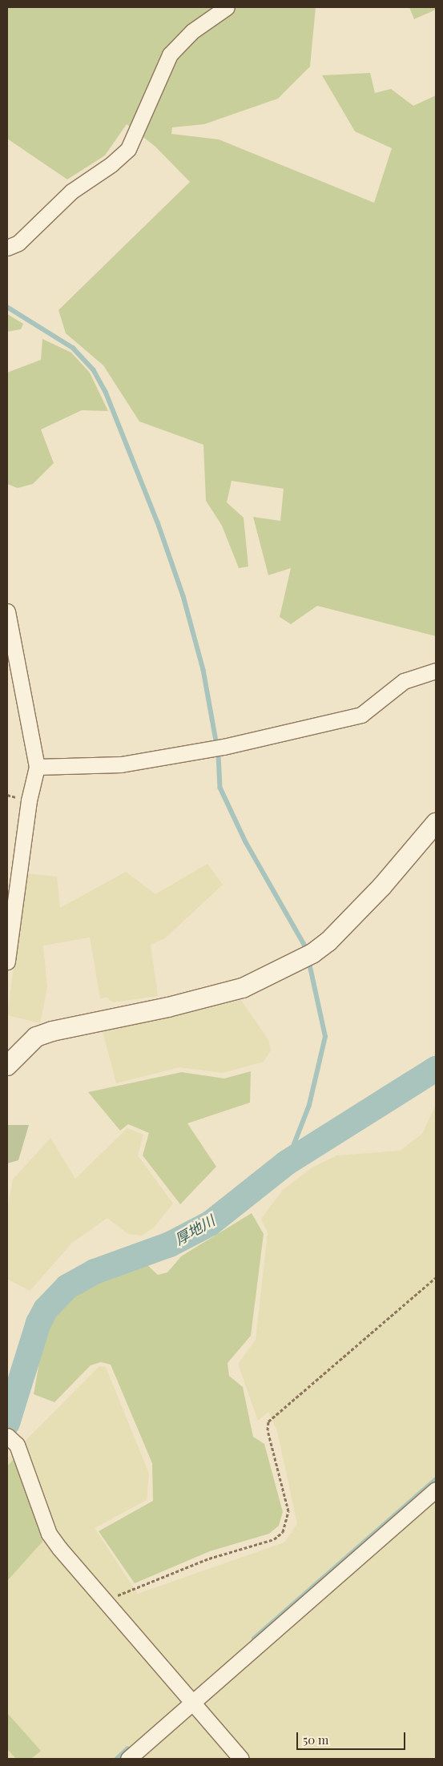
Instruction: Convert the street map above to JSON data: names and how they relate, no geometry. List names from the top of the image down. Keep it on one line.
{"water":["厚地川"],"scale_bar":"50 m"}
